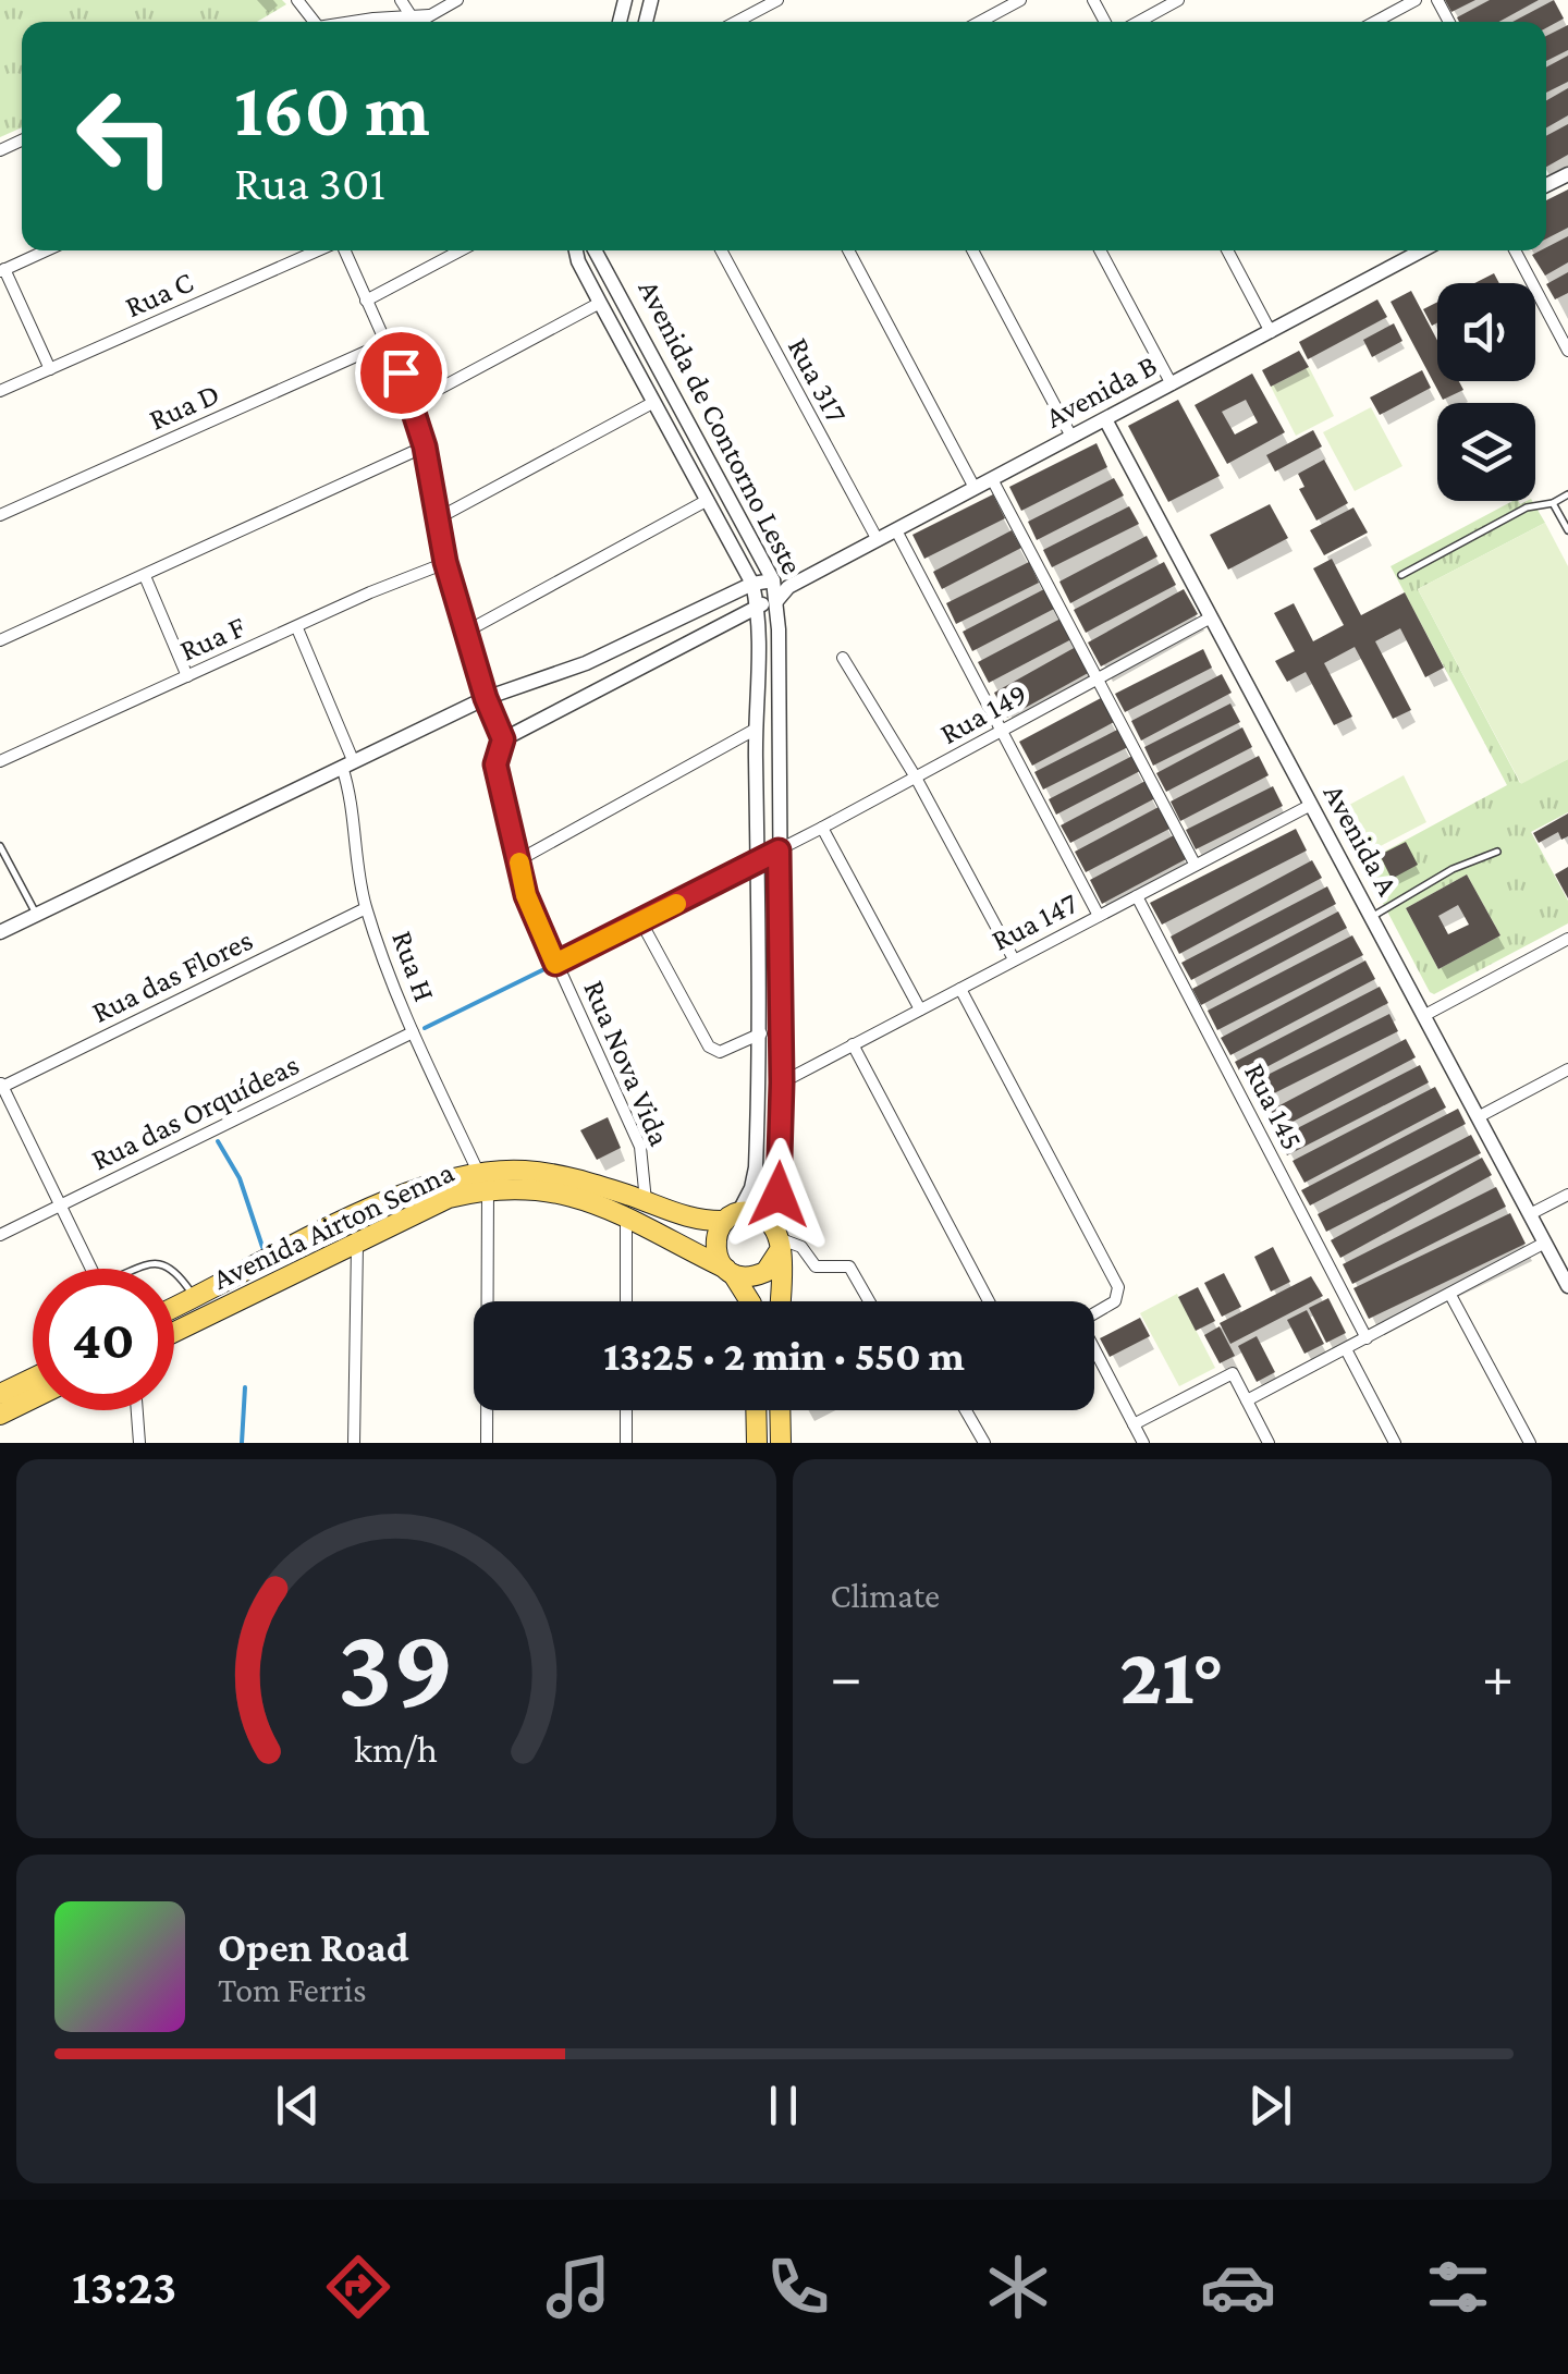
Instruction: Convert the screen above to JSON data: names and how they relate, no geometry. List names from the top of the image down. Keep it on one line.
{"streets":{"main road":["Avenida de Contorno Leste","Avenida Airton Senna"],"street":["Rua C","Rua 317","Avenida B","Rua D","Rua F","Rua 149","Avenida A","Rua 147","Rua H","Rua das Flores","Rua Nova Vida","Rua 145","Rua das Orquídeas"]},"crossings":[["Rua 317","Avenida B"],["Avenida B","Avenida de Contorno Leste"],["Avenida B","Avenida A"],["Avenida de Contorno Leste","Rua 149"],["Avenida de Contorno Leste","Rua 147"],["Avenida de Contorno Leste","Avenida Airton Senna"],["Rua F","Rua H"],["Rua 149","Avenida A"],["Rua 149","Rua Nova Vida"],["Avenida A","Rua 147"],["Rua 147","Rua 145"],["Rua H","Rua das Flores"],["Rua H","Rua das Orquídeas"],["Rua H","Avenida Airton Senna"],["Rua Nova Vida","Avenida Airton Senna"]],"page":{"turn":["160 m","Rua 301"],"limit":"40","trip":"13:25 · 2 min · 550 m","tile":"Climate","heat":["−","21°","+"],"song":["Open Road","Tom Ferris"],"tabs":"13:23","gauge":["39","km/h"]}}
